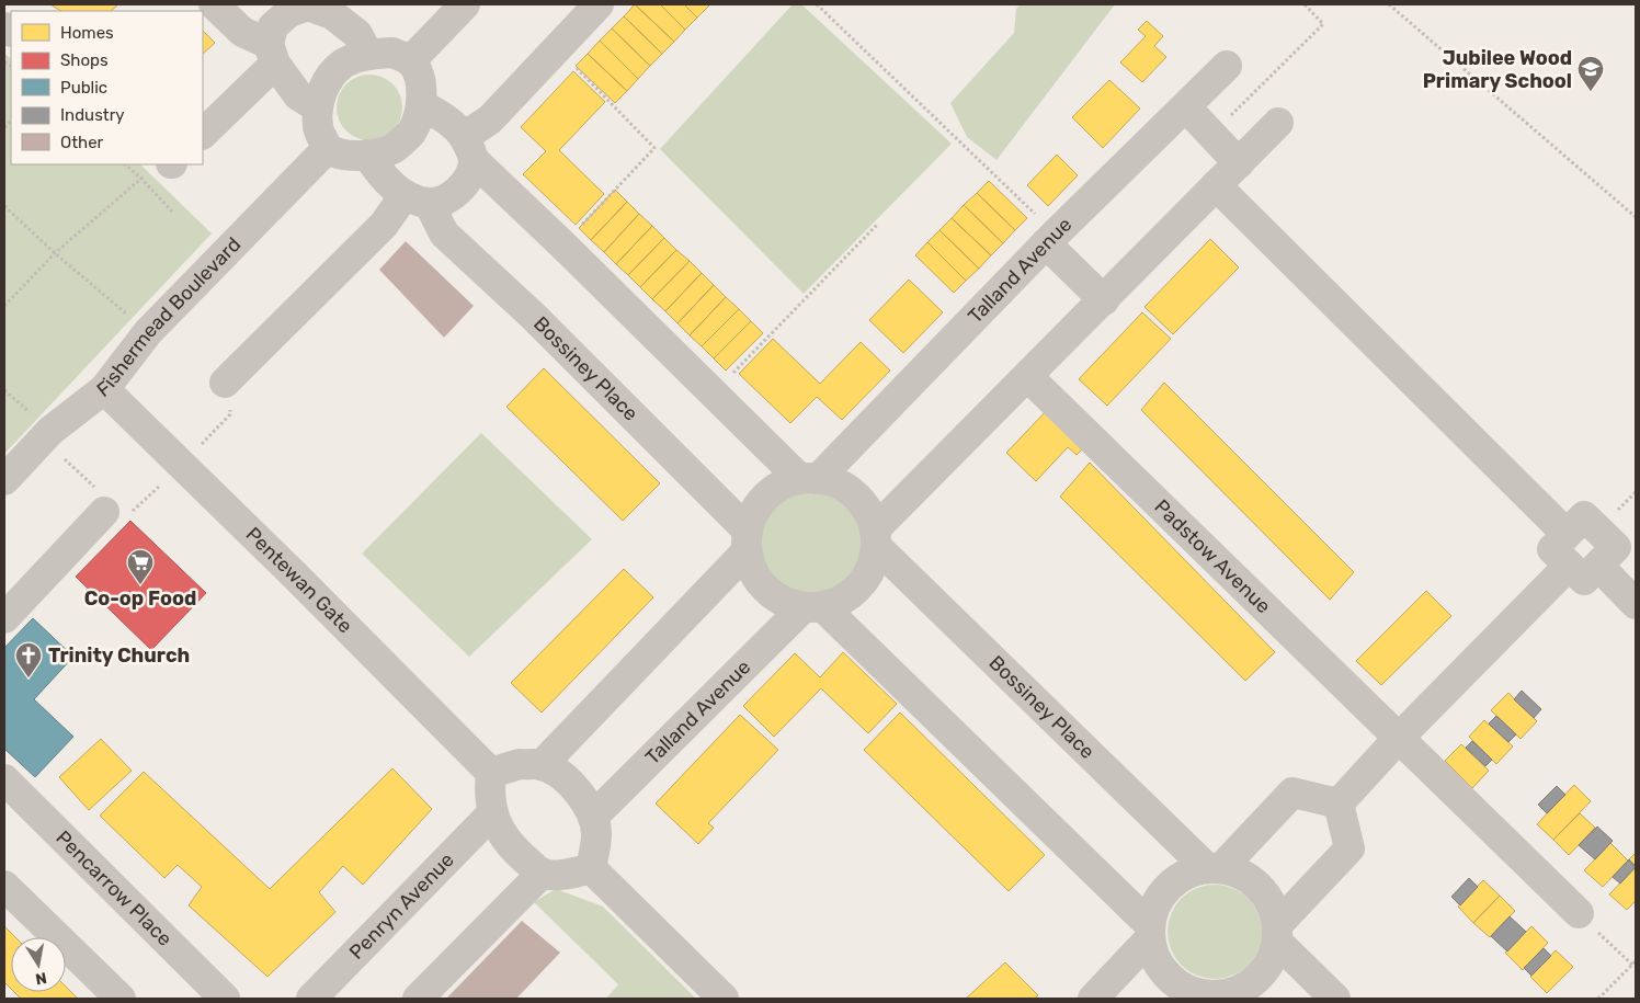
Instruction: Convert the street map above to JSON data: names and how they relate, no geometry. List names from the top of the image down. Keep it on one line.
{"streets":{"street":["Talland Avenue","Fishermead Boulevard","Bossiney Place","Padstow Avenue","Pentewan Gate","Pencarrow Place","Penryn Avenue"]},"crossings":[["Talland Avenue","Bossiney Place"],["Talland Avenue","Pentewan Gate"],["Talland Avenue","Penryn Avenue"],["Fishermead Boulevard","Pentewan Gate"],["Pentewan Gate","Penryn Avenue"]],"places":{"school or university":["Jubilee Wood Primary School"],"supermarket":["Co-op Food"],"church":["Trinity Church"]},"legend":["Homes","Shops","Public","Industry","Other"],"north":"bottom"}
